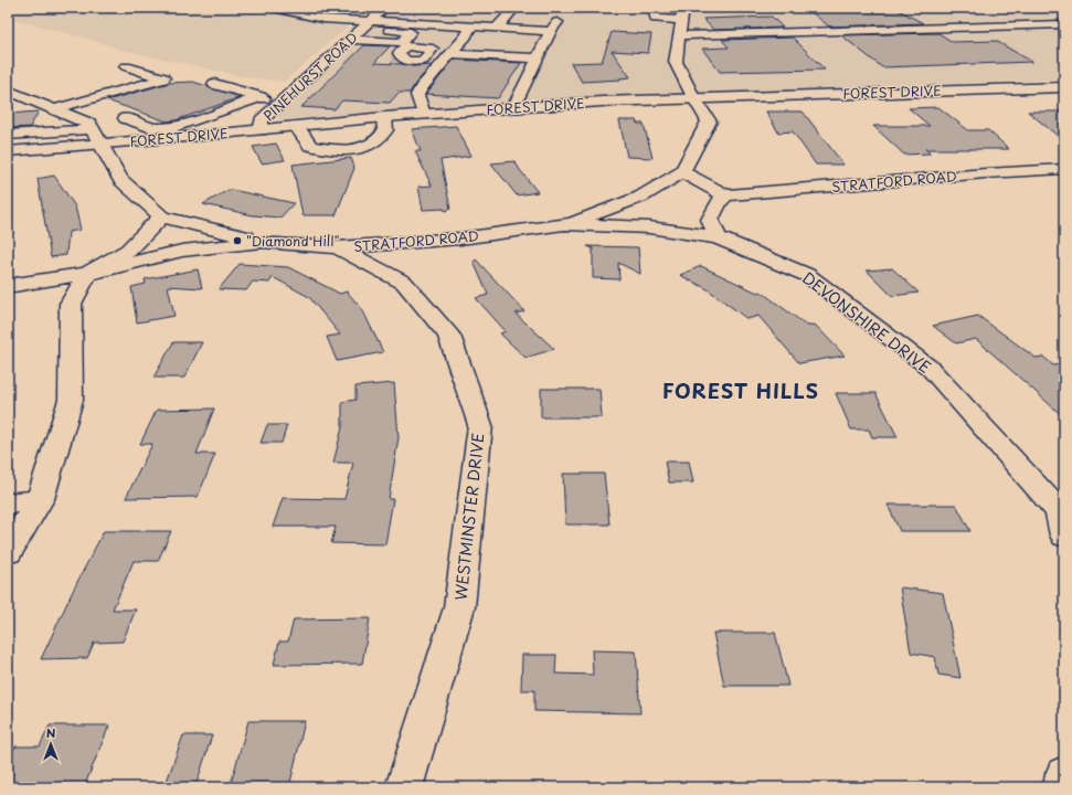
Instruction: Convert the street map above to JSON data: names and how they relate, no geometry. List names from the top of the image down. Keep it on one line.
{"streets":{"street":["PINEHURST ROAD","FOREST DRIVE","STRATFORD ROAD","DEVONSHIRE DRIVE","WESTMINSTER DRIVE"]},"crossings":[["PINEHURST ROAD","FOREST DRIVE"],["STRATFORD ROAD","DEVONSHIRE DRIVE"],["STRATFORD ROAD","WESTMINSTER DRIVE"]],"districts":["FOREST HILLS"],"places":["\"Diamond Hill\""],"north":"top"}
